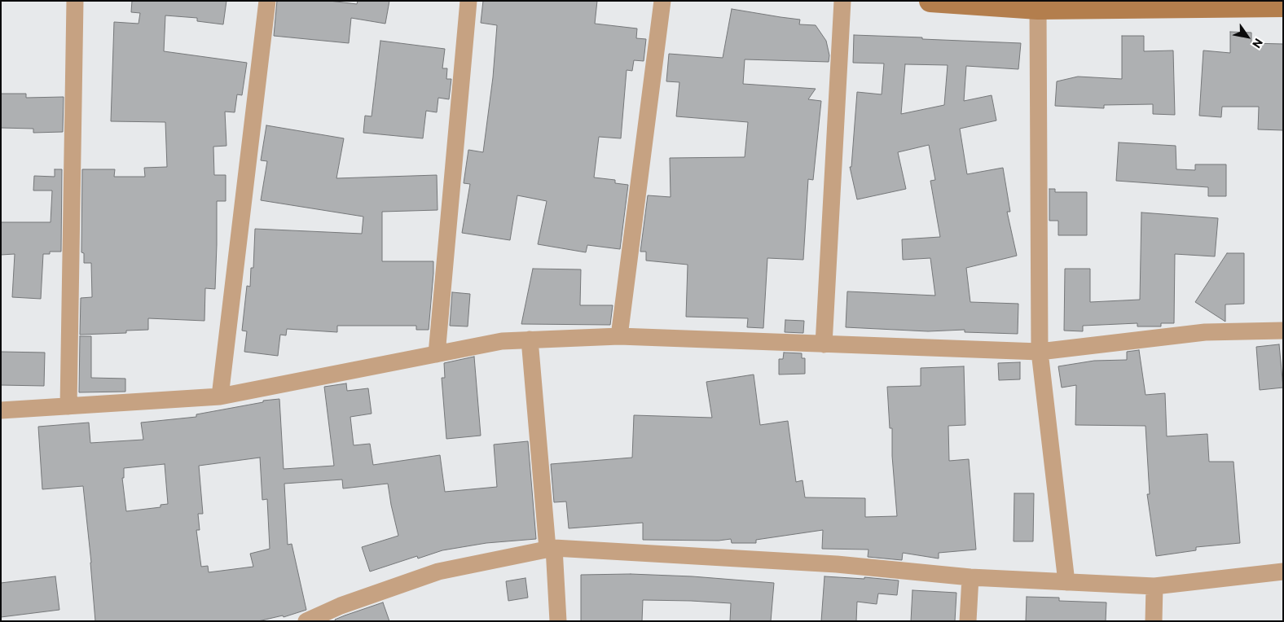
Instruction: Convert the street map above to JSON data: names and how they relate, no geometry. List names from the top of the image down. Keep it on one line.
{"north":"bottom right"}
